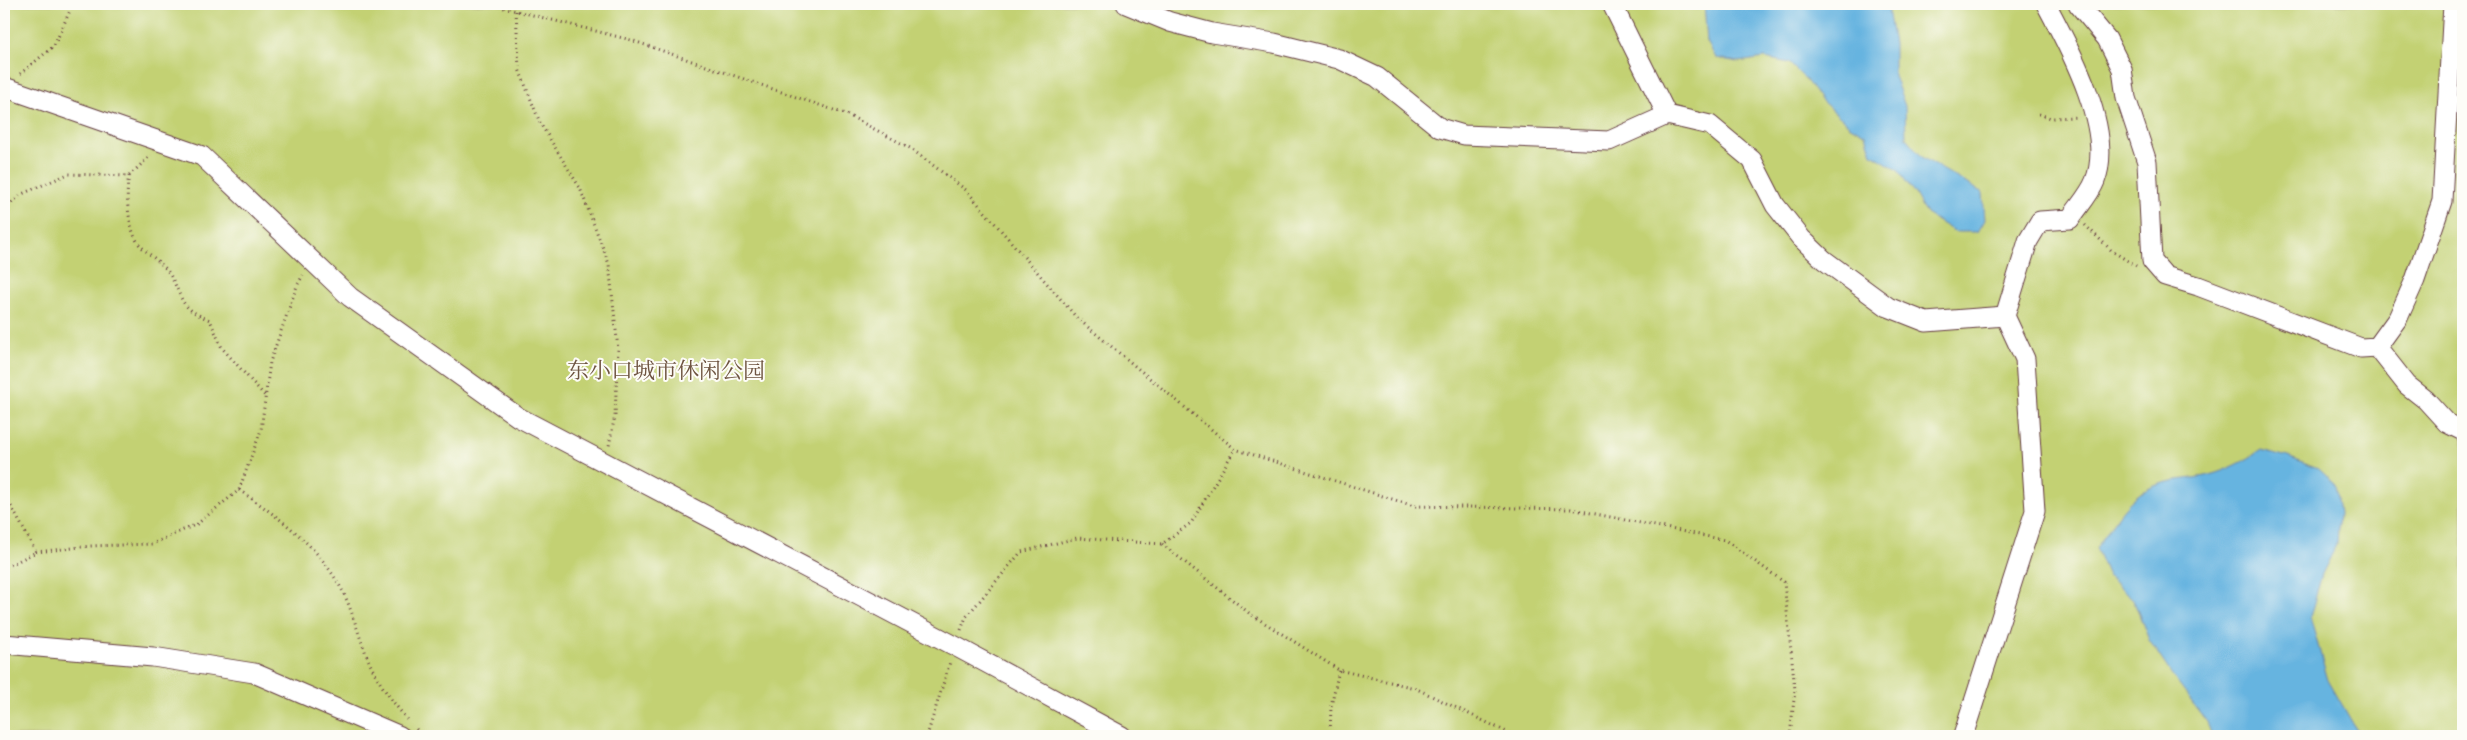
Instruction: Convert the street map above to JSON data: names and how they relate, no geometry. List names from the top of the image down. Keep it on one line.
{"parks":["东小口城市休闲公园"]}
